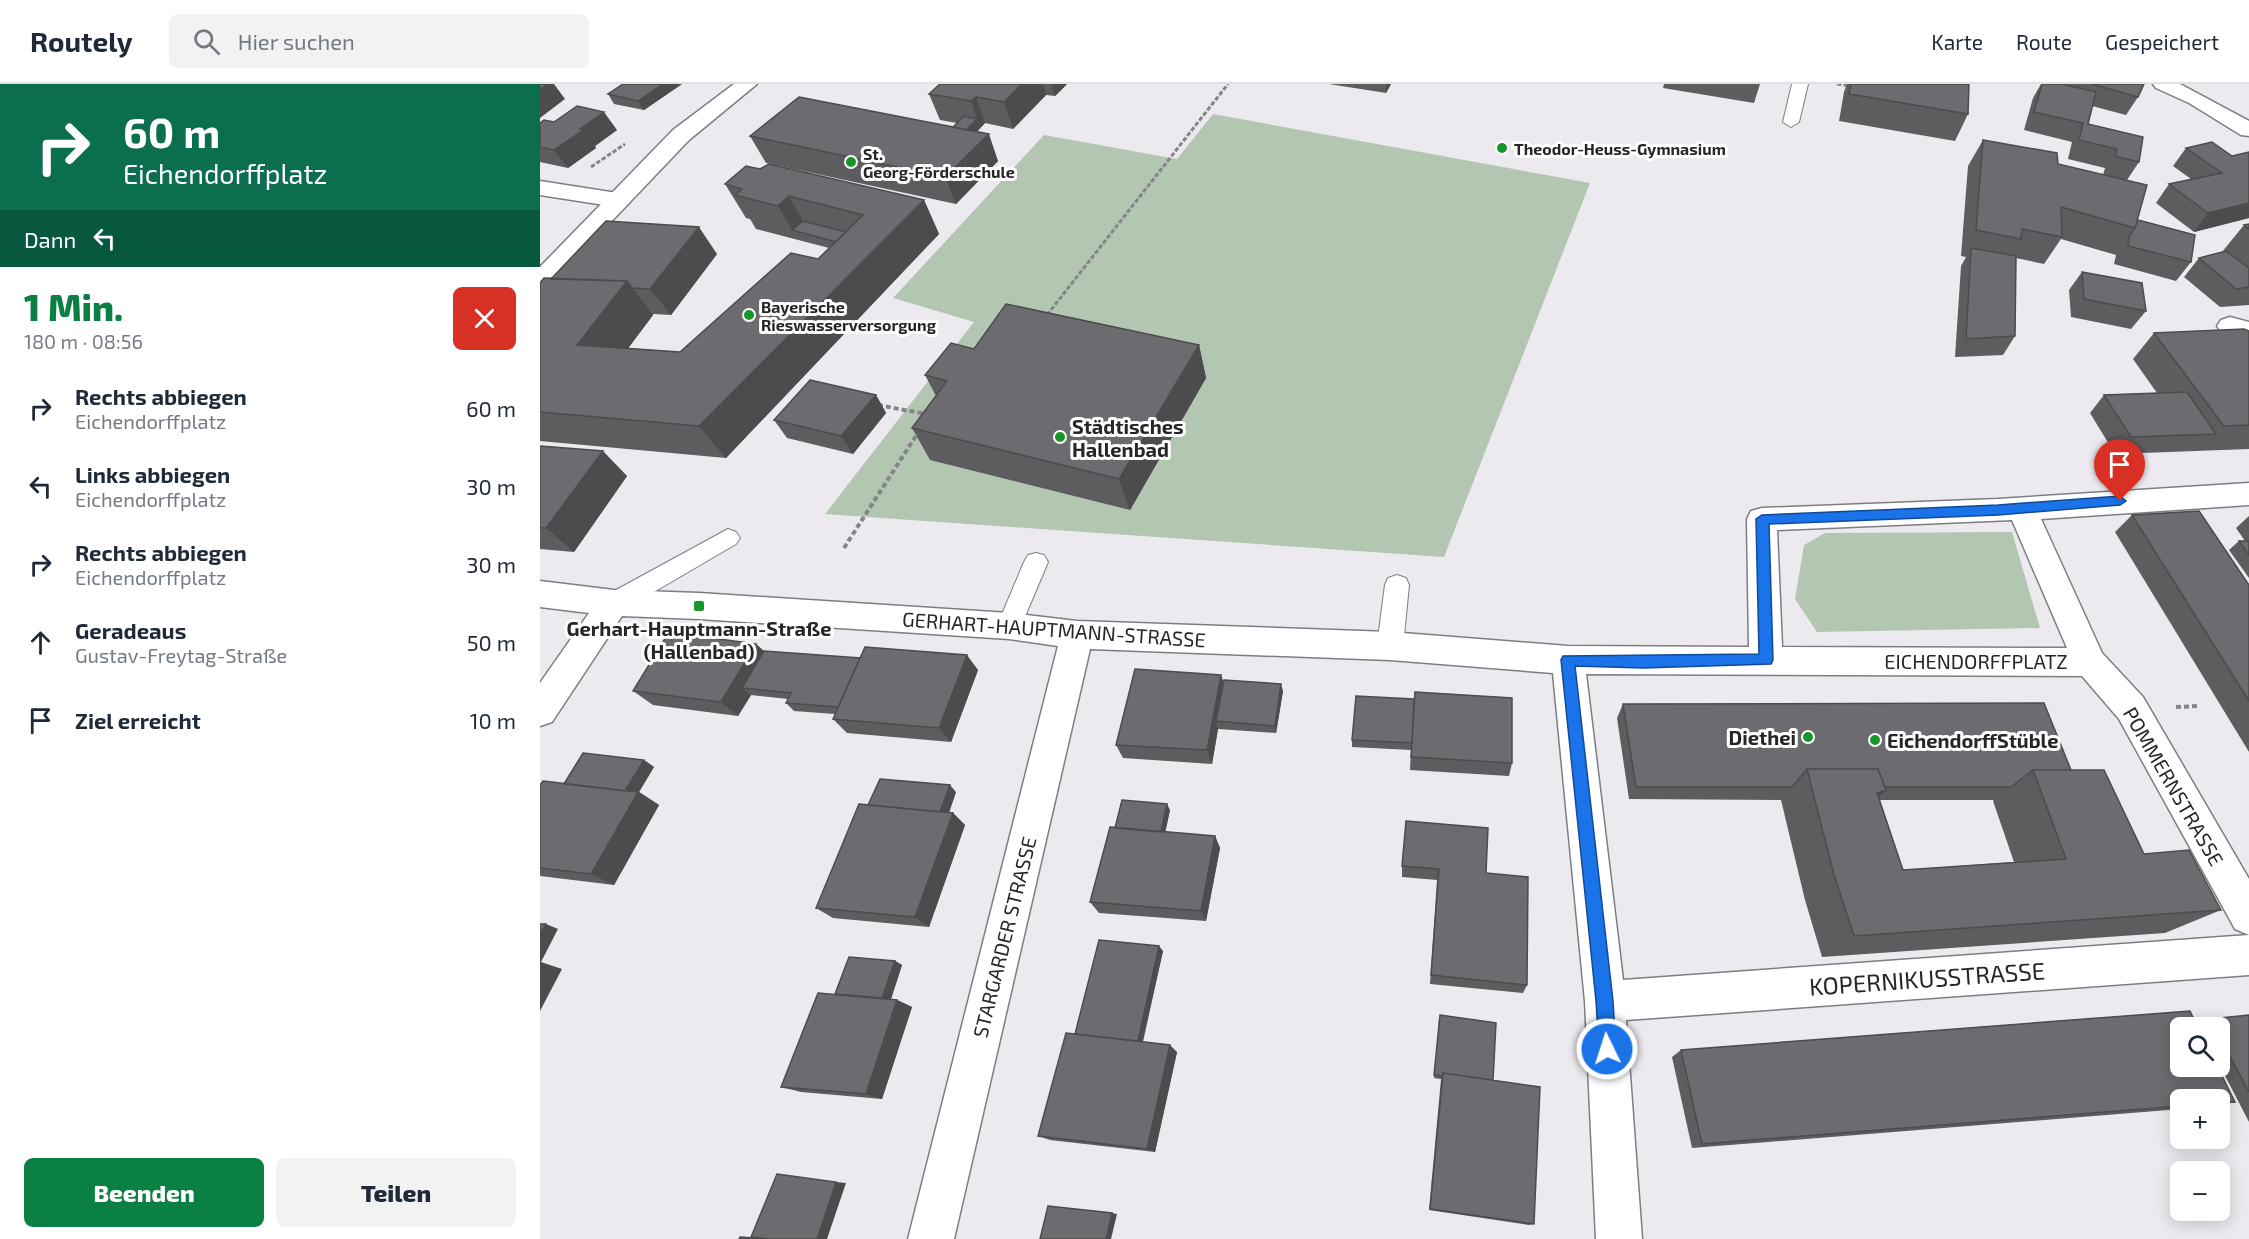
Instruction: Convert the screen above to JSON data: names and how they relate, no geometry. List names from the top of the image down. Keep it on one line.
{"streets":{"street":["GERHART-HAUPTMANN-STRASSE","EICHENDORFFPLATZ","POMMERNSTRASSE","STARGARDER STRASSE","KOPERNIKUSSTRASSE"]},"crossings":[["GERHART-HAUPTMANN-STRASSE","EICHENDORFFPLATZ"],["GERHART-HAUPTMANN-STRASSE","STARGARDER STRASSE"],["EICHENDORFFPLATZ","POMMERNSTRASSE"]],"places":{"other":["Theodor-Heuss-Gymnasium","St. Georg-Förderschule","Bayerische Rieswasserversorgung","Städtisches Hallenbad","Diethei","EichendorffStüble"],"transit":["Gerhart-Hauptmann-Straße (Hallenbad)"]},"page":{"header":"Routely","search":"Hier suchen","nav":["Karte","Route","Gespeichert"],"turn":["60 m","Eichendorffplatz"],"then":"Dann","heading":["1 Min.","180 m · 08:56"],"list":[{"name":"Rechts abbiegen","note":"Eichendorffplatz","value":"60 m"},{"name":"Links abbiegen","note":"Eichendorffplatz","value":"30 m"},{"name":"Rechts abbiegen","note":"Eichendorffplatz","value":"30 m"},{"name":"Geradeaus","note":"Gustav-Freytag-Straße","value":"50 m"},{"name":"Ziel erreicht","value":"10 m"}],"map_buttons":["+","−"],"buttons":["Beenden","Teilen"]}}
